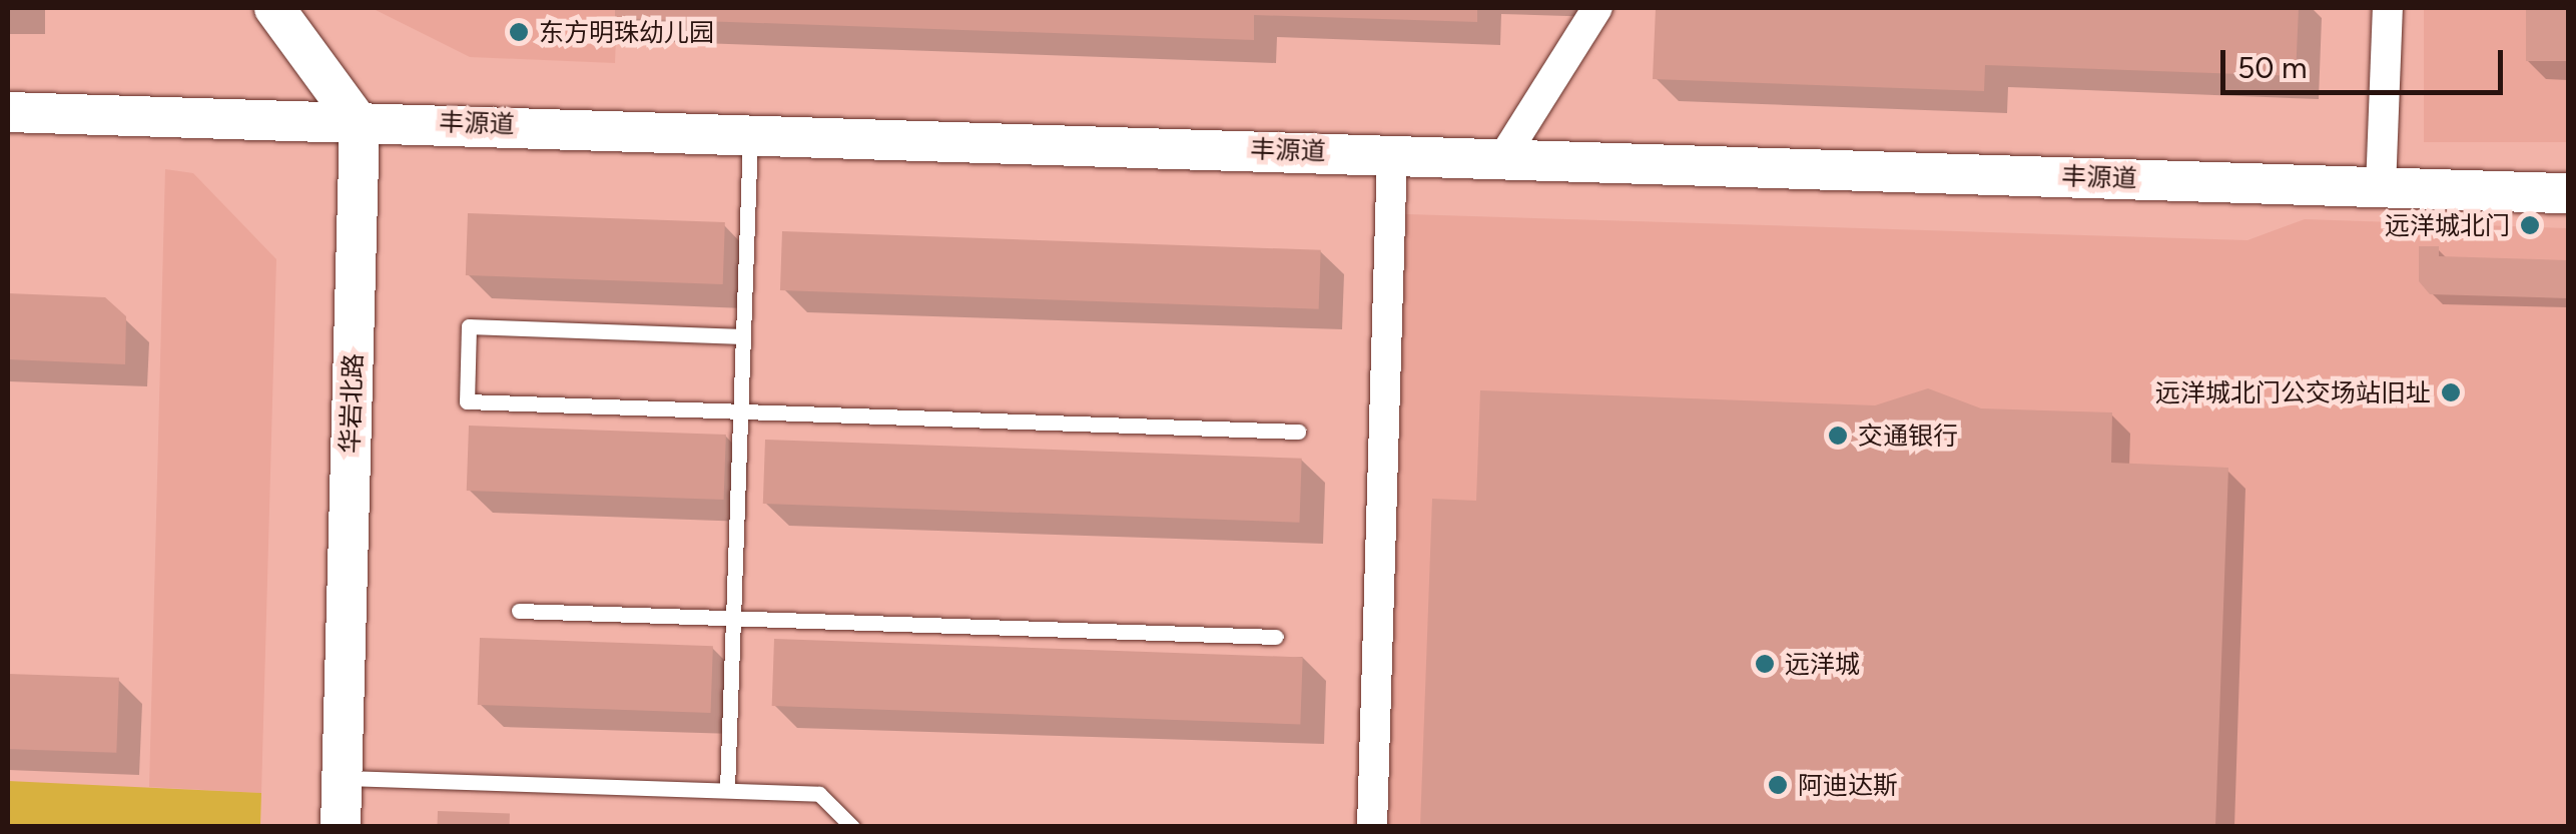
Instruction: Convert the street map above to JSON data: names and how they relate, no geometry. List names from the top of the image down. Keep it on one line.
{"streets":{"street":["丰源道","华岩北路"]},"crossings":[["丰源道","华岩北路"]],"places":["东方明珠幼儿园","远洋城北门","远洋城北门公交场站旧址","交通银行","远洋城","阿迪达斯"],"scale_bar":"50 m"}
